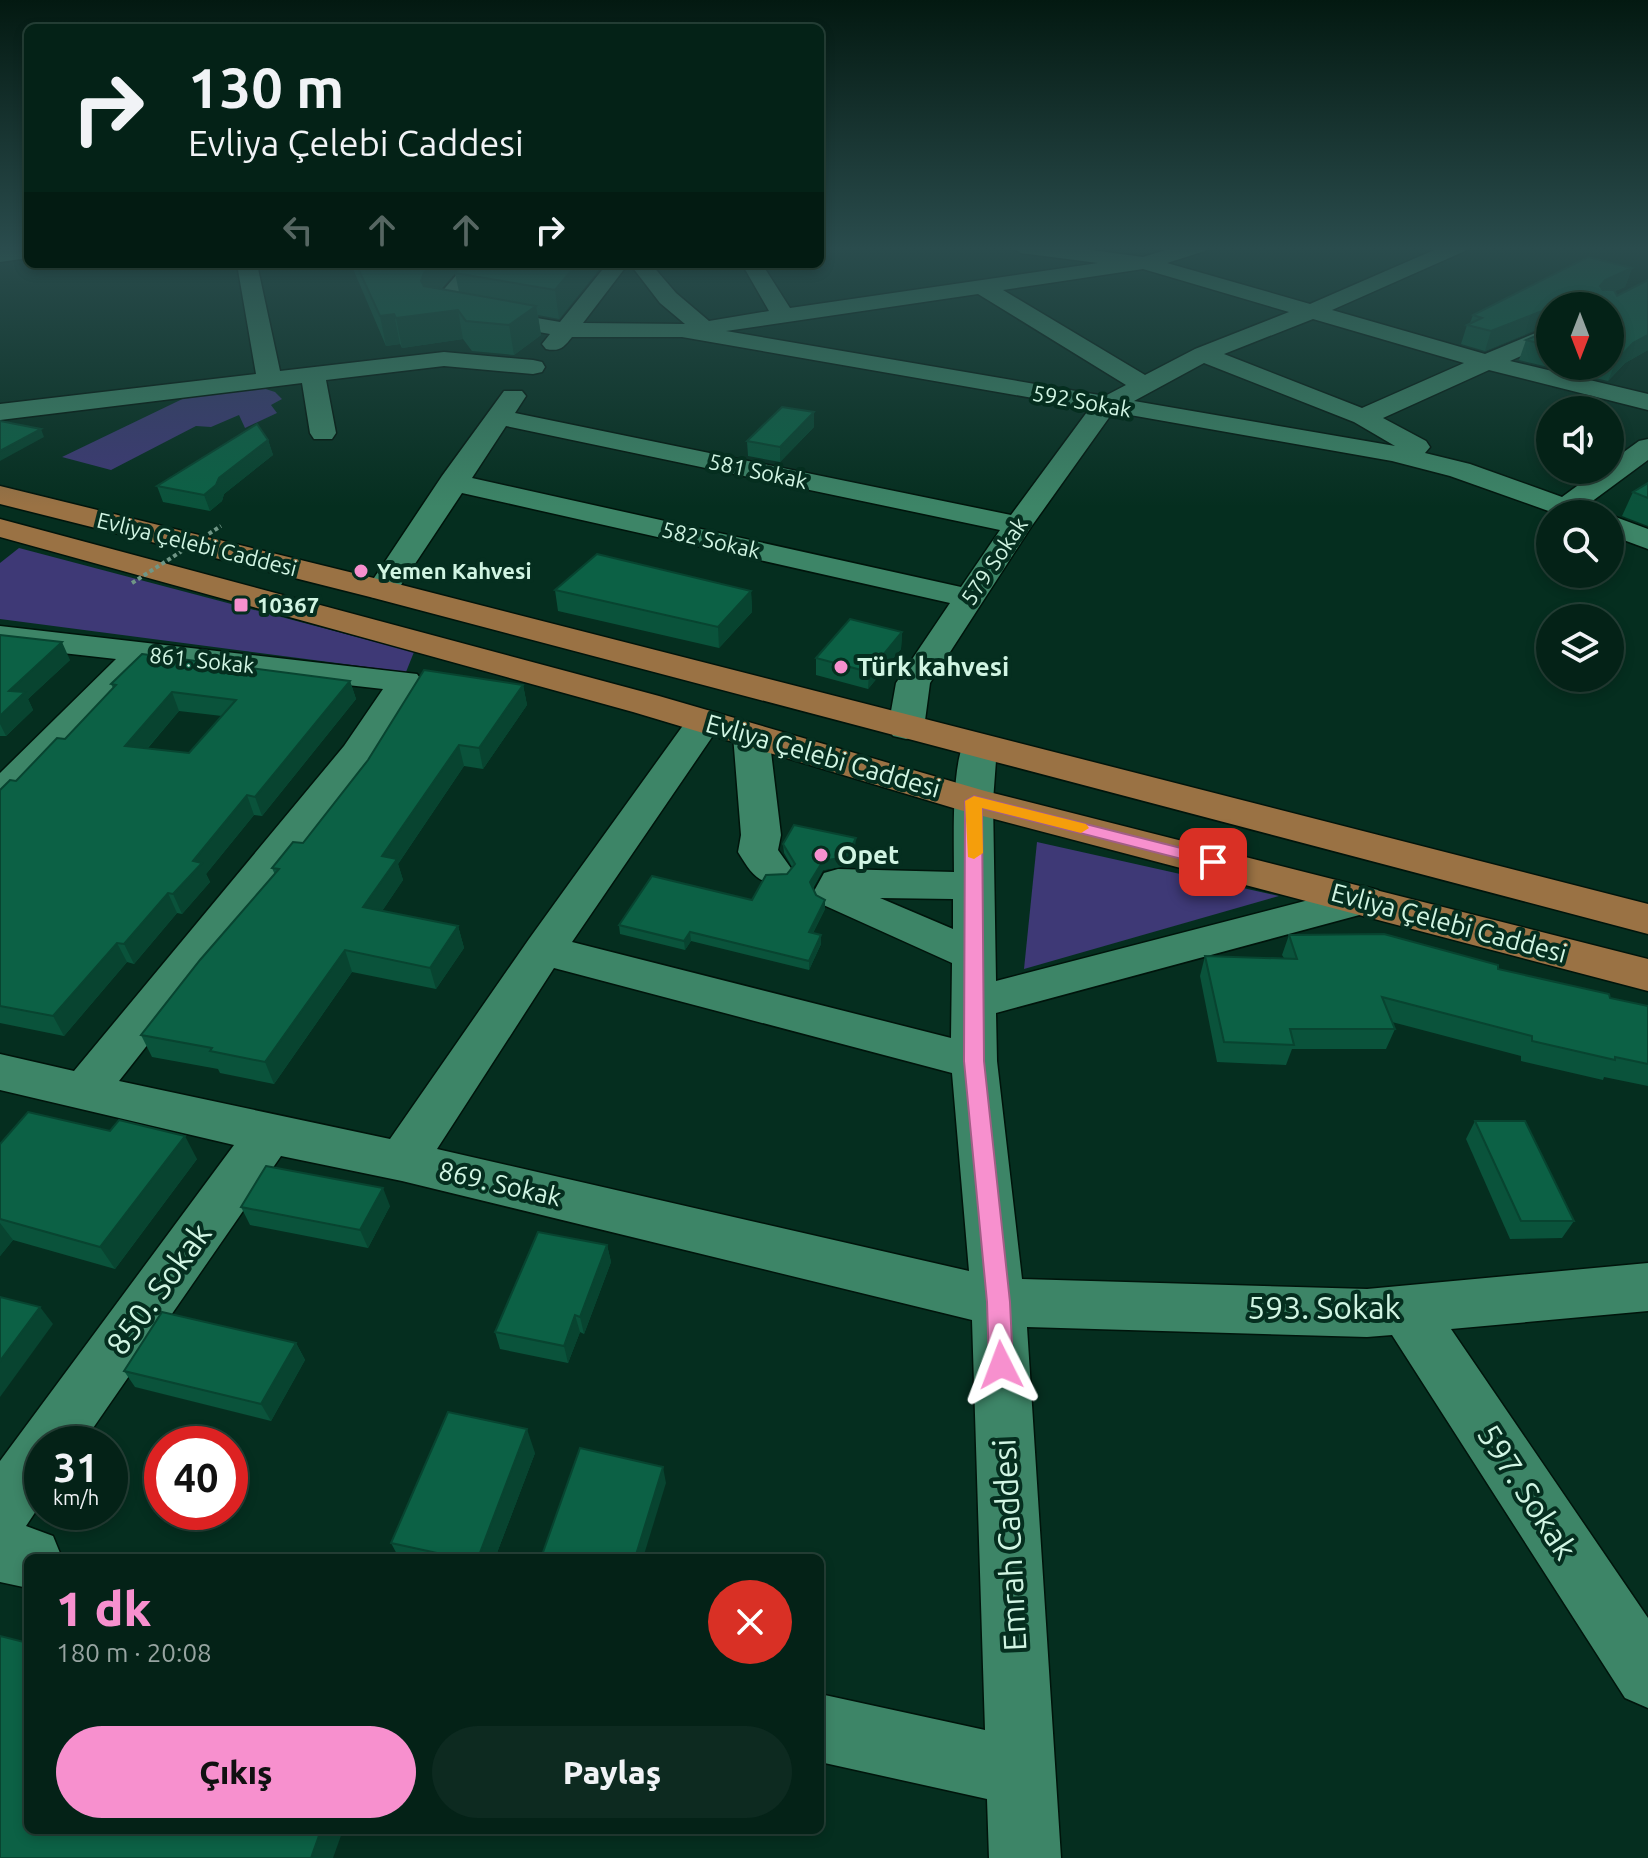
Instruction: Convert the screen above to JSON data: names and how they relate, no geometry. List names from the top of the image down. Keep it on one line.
{"streets":{"main road":["Evliya Çelebi Caddesi"],"street":["592 Sokak","581 Sokak","582 Sokak","579 Sokak","861. Sokak","869. Sokak","850. Sokak","593. Sokak","597. Sokak","Emrah Caddesi"]},"crossings":[["592 Sokak","579 Sokak"],["581 Sokak","579 Sokak"],["582 Sokak","579 Sokak"],["Evliya Çelebi Caddesi","579 Sokak"],["Evliya Çelebi Caddesi","Emrah Caddesi"],["861. Sokak","869. Sokak"],["869. Sokak","850. Sokak"],["869. Sokak","593. Sokak"],["869. Sokak","Emrah Caddesi"],["593. Sokak","597. Sokak"],["593. Sokak","Emrah Caddesi"]],"places":{"other":["Yemen Kahvesi","Türk kahvesi","Opet"],"transit":["10367"]},"north":"bottom","page":{"turn":["130 m","Evliya Çelebi Caddesi"],"speed":"31 km/h","limit":"40","heading":["1 dk","180 m · 20:08"],"buttons":["Çıkış","Paylaş"]}}
